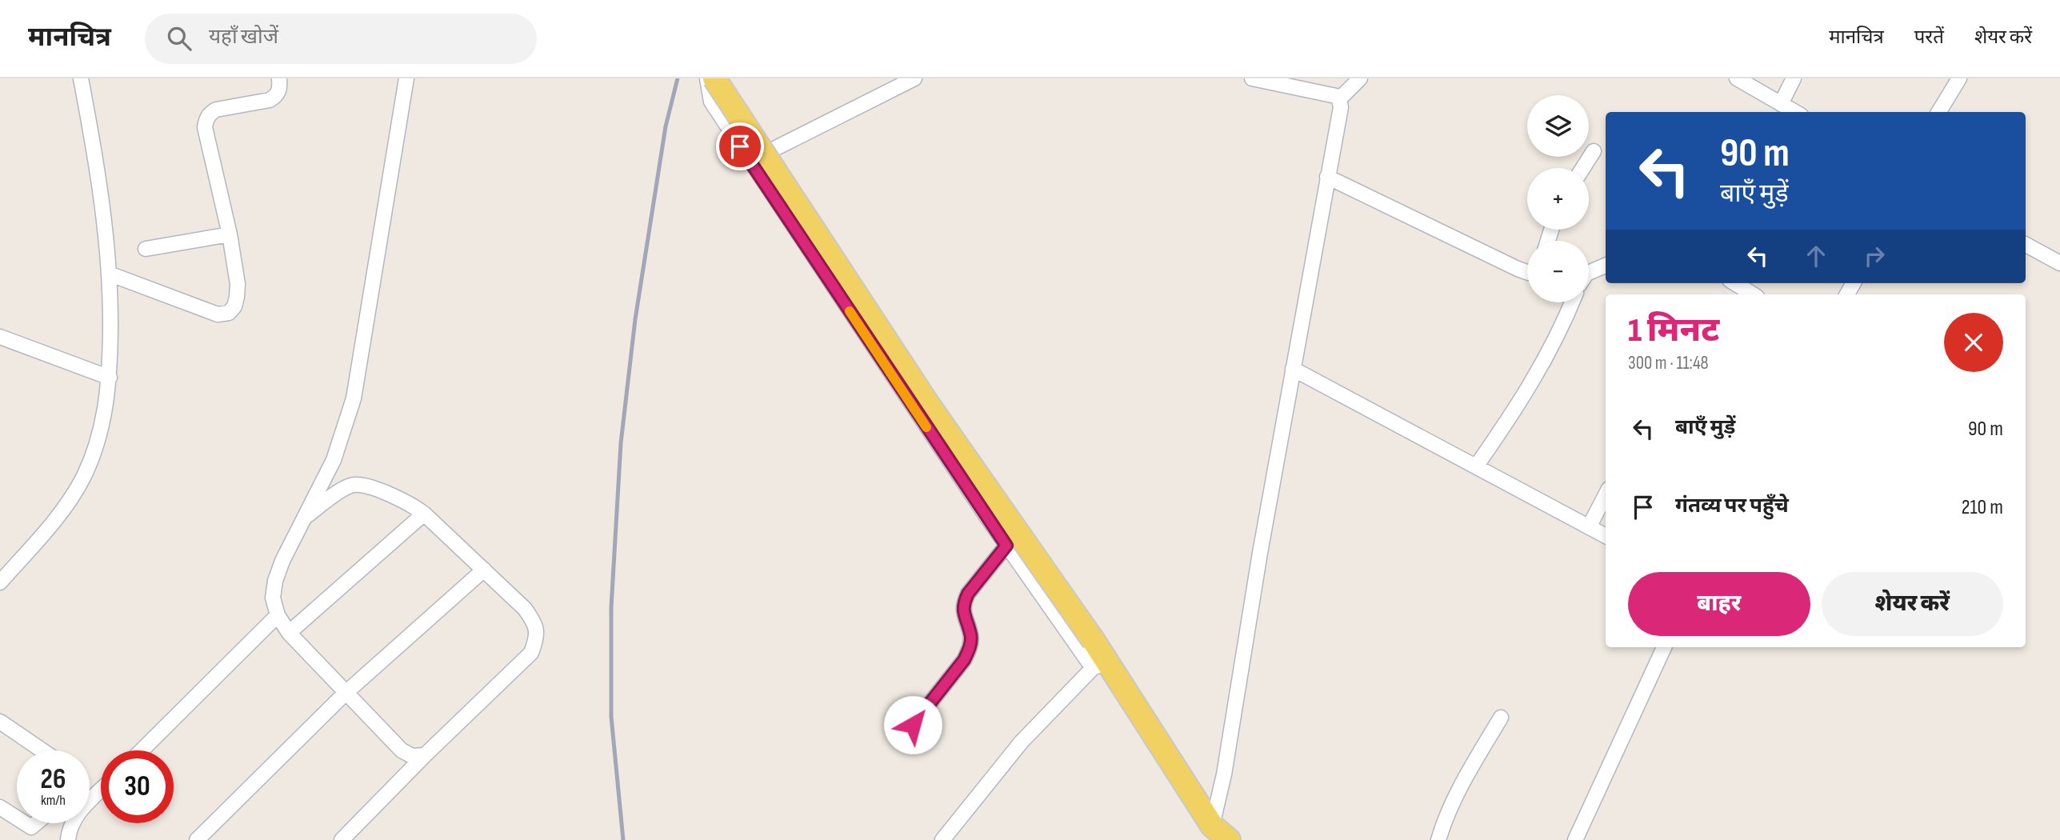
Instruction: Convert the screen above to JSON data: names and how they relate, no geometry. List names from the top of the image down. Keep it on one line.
{"page":{"header":"मानचित्र","search":"यहाँ खोजें","nav":["मानचित्र","परतें","शेयर करें"],"map_buttons":["+","−"],"turn":["90 m","बाएँ मुड़ें"],"heading":["1 मिनट","300 m · 11:48"],"list":[{"name":"बाएँ मुड़ें","value":"90 m"},{"name":"गंतव्य पर पहुँचे","value":"210 m"}],"buttons":["बाहर","शेयर करें"],"speed":"26 km/h","limit":"30"}}
